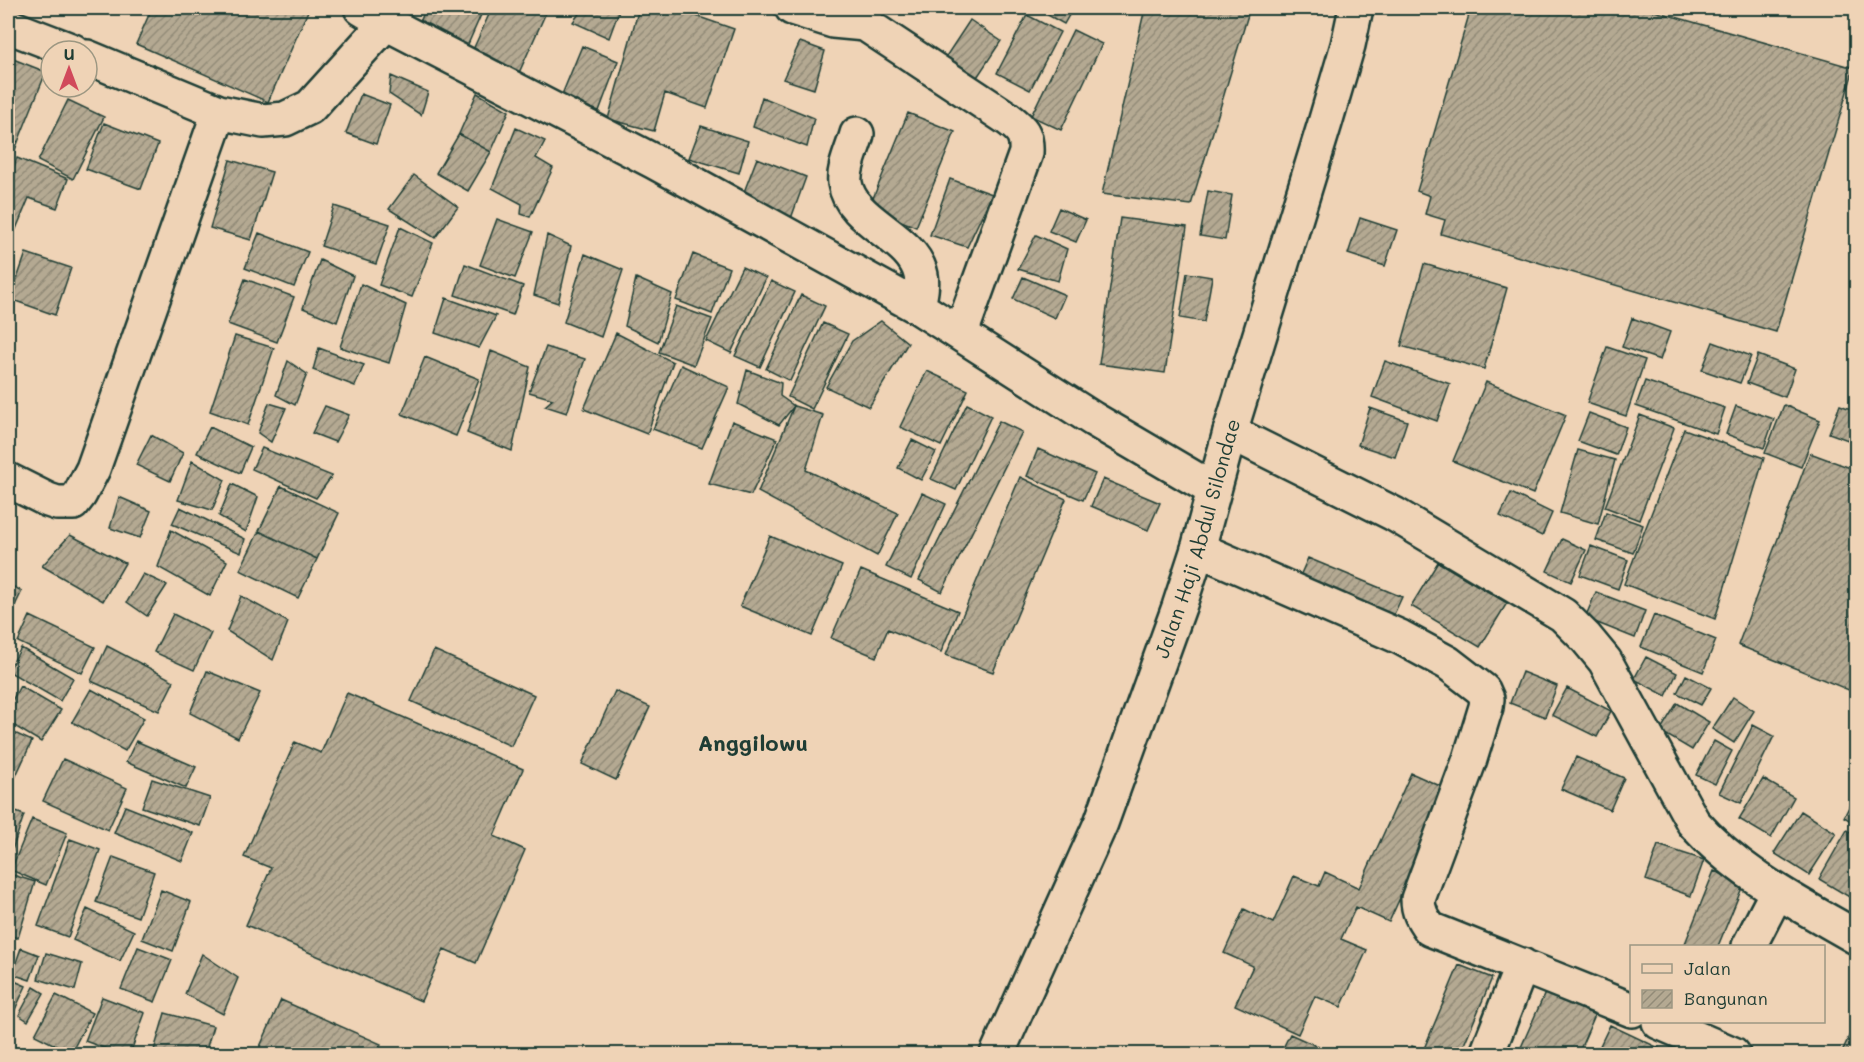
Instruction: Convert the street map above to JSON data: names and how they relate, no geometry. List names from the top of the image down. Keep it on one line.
{"streets":{"main road":["Jalan Haji Abdul Silondae"]},"districts":["Anggilowu"],"legend":["Jalan","Bangunan"],"north":"top"}
